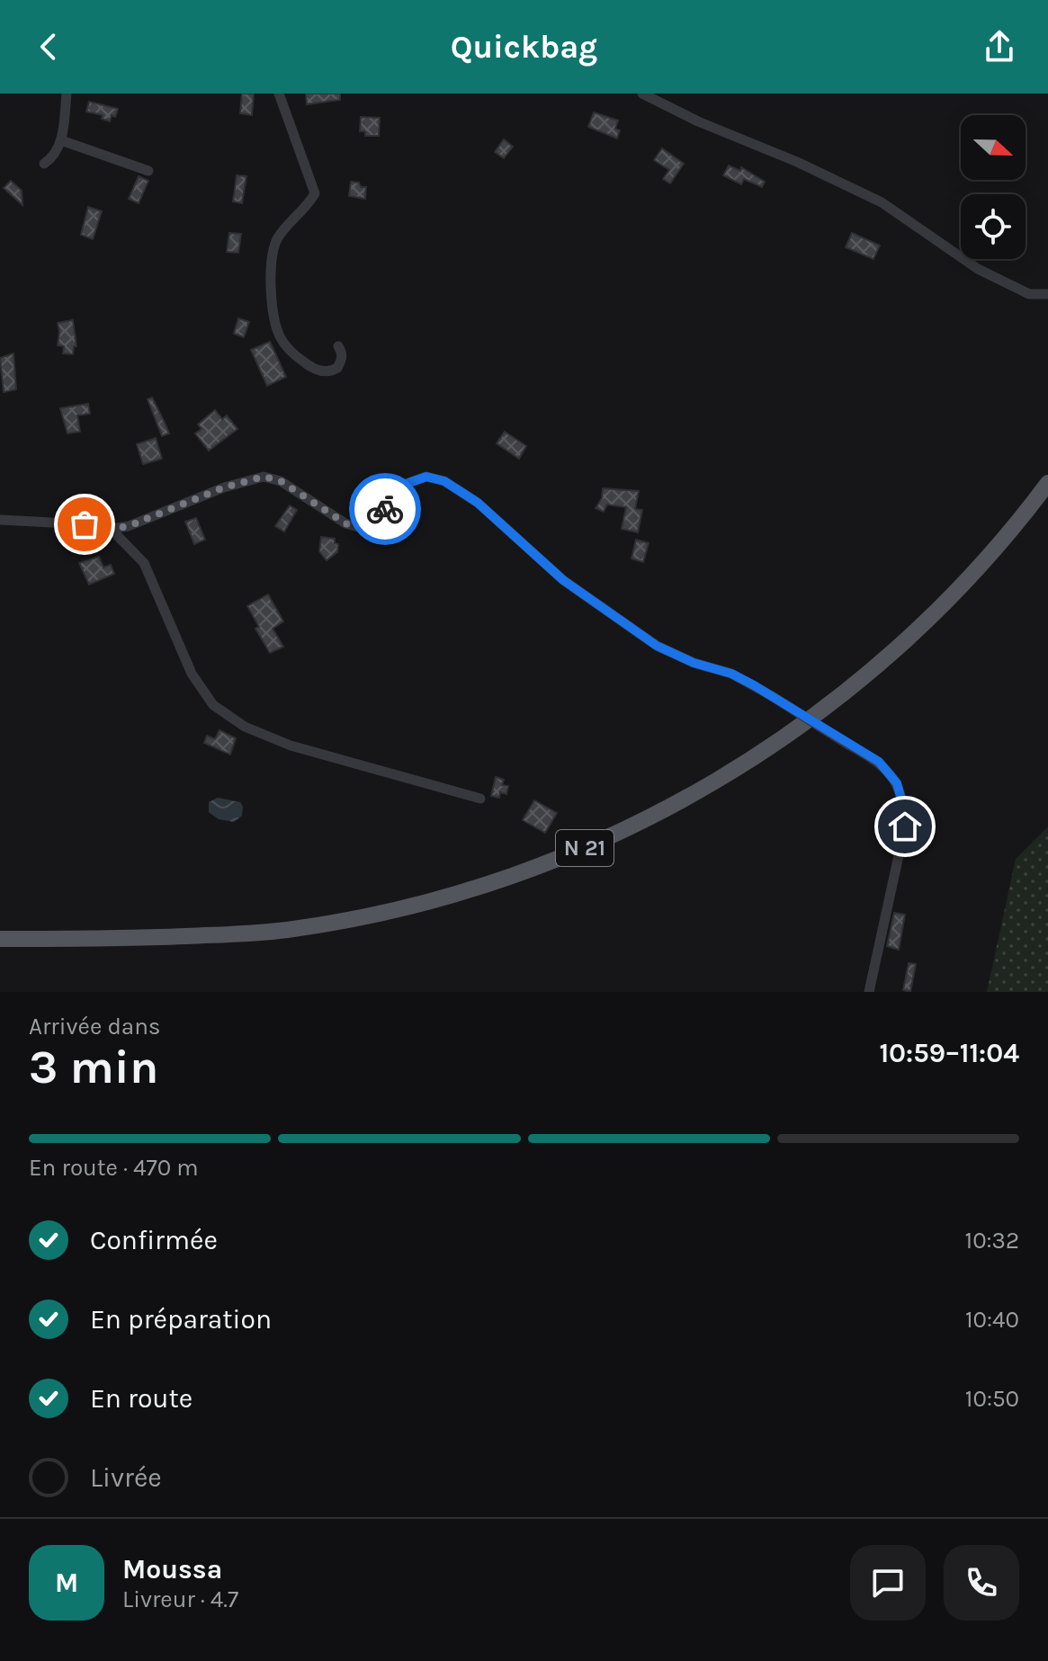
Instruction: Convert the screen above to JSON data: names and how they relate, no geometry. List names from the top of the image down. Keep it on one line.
{"streets":{"main road":["N 21"]},"north":"right","page":{"header":"Quickbag","heading":["3 min","Arrivée dans","10:59–11:04"],"panel":["Moussa","Livreur · 4.7"],"bar":"En route · 470 m","list":[["Confirmée","10:32"],["En préparation","10:40"],["En route","10:50"],"Livrée"],"round":"M"}}
